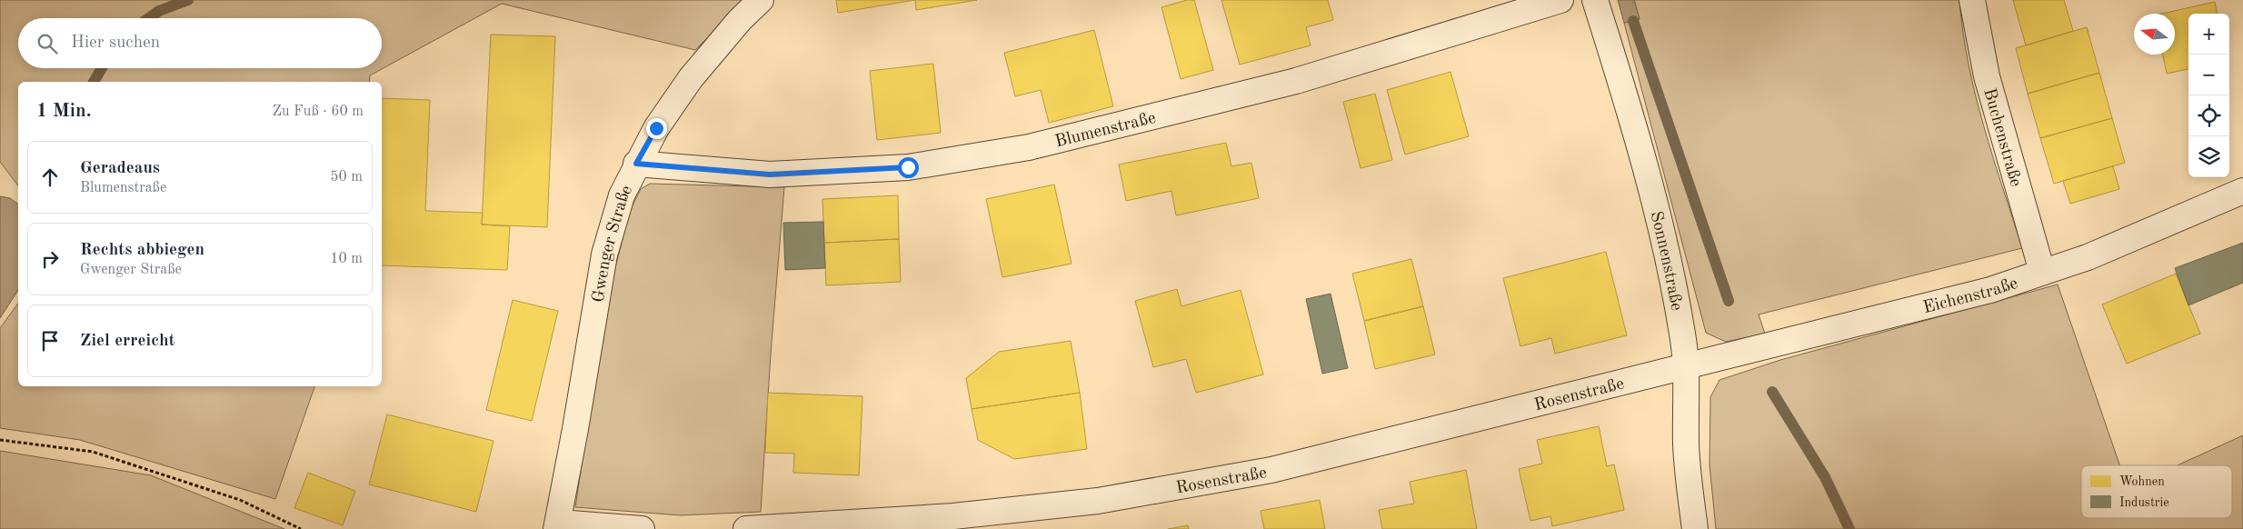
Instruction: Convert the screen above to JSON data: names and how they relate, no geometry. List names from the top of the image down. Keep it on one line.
{"streets":{"street":["Blumenstraße","Buchenstraße","Gwenger Straße","Sonnenstraße","Eichenstraße","Rosenstraße"]},"crossings":[["Blumenstraße","Gwenger Straße"],["Buchenstraße","Eichenstraße"],["Sonnenstraße","Eichenstraße"],["Sonnenstraße","Rosenstraße"],["Eichenstraße","Rosenstraße"]],"legend":["Wohnen","Industrie"],"north":"left","page":{"map_buttons":["+","−"],"search":"Hier suchen","heading":["1 Min.","Zu Fuß · 60 m"],"list":[["Geradeaus","Blumenstraße","50 m"],["Rechts abbiegen","Gwenger Straße","10 m"],"Ziel erreicht"]}}
